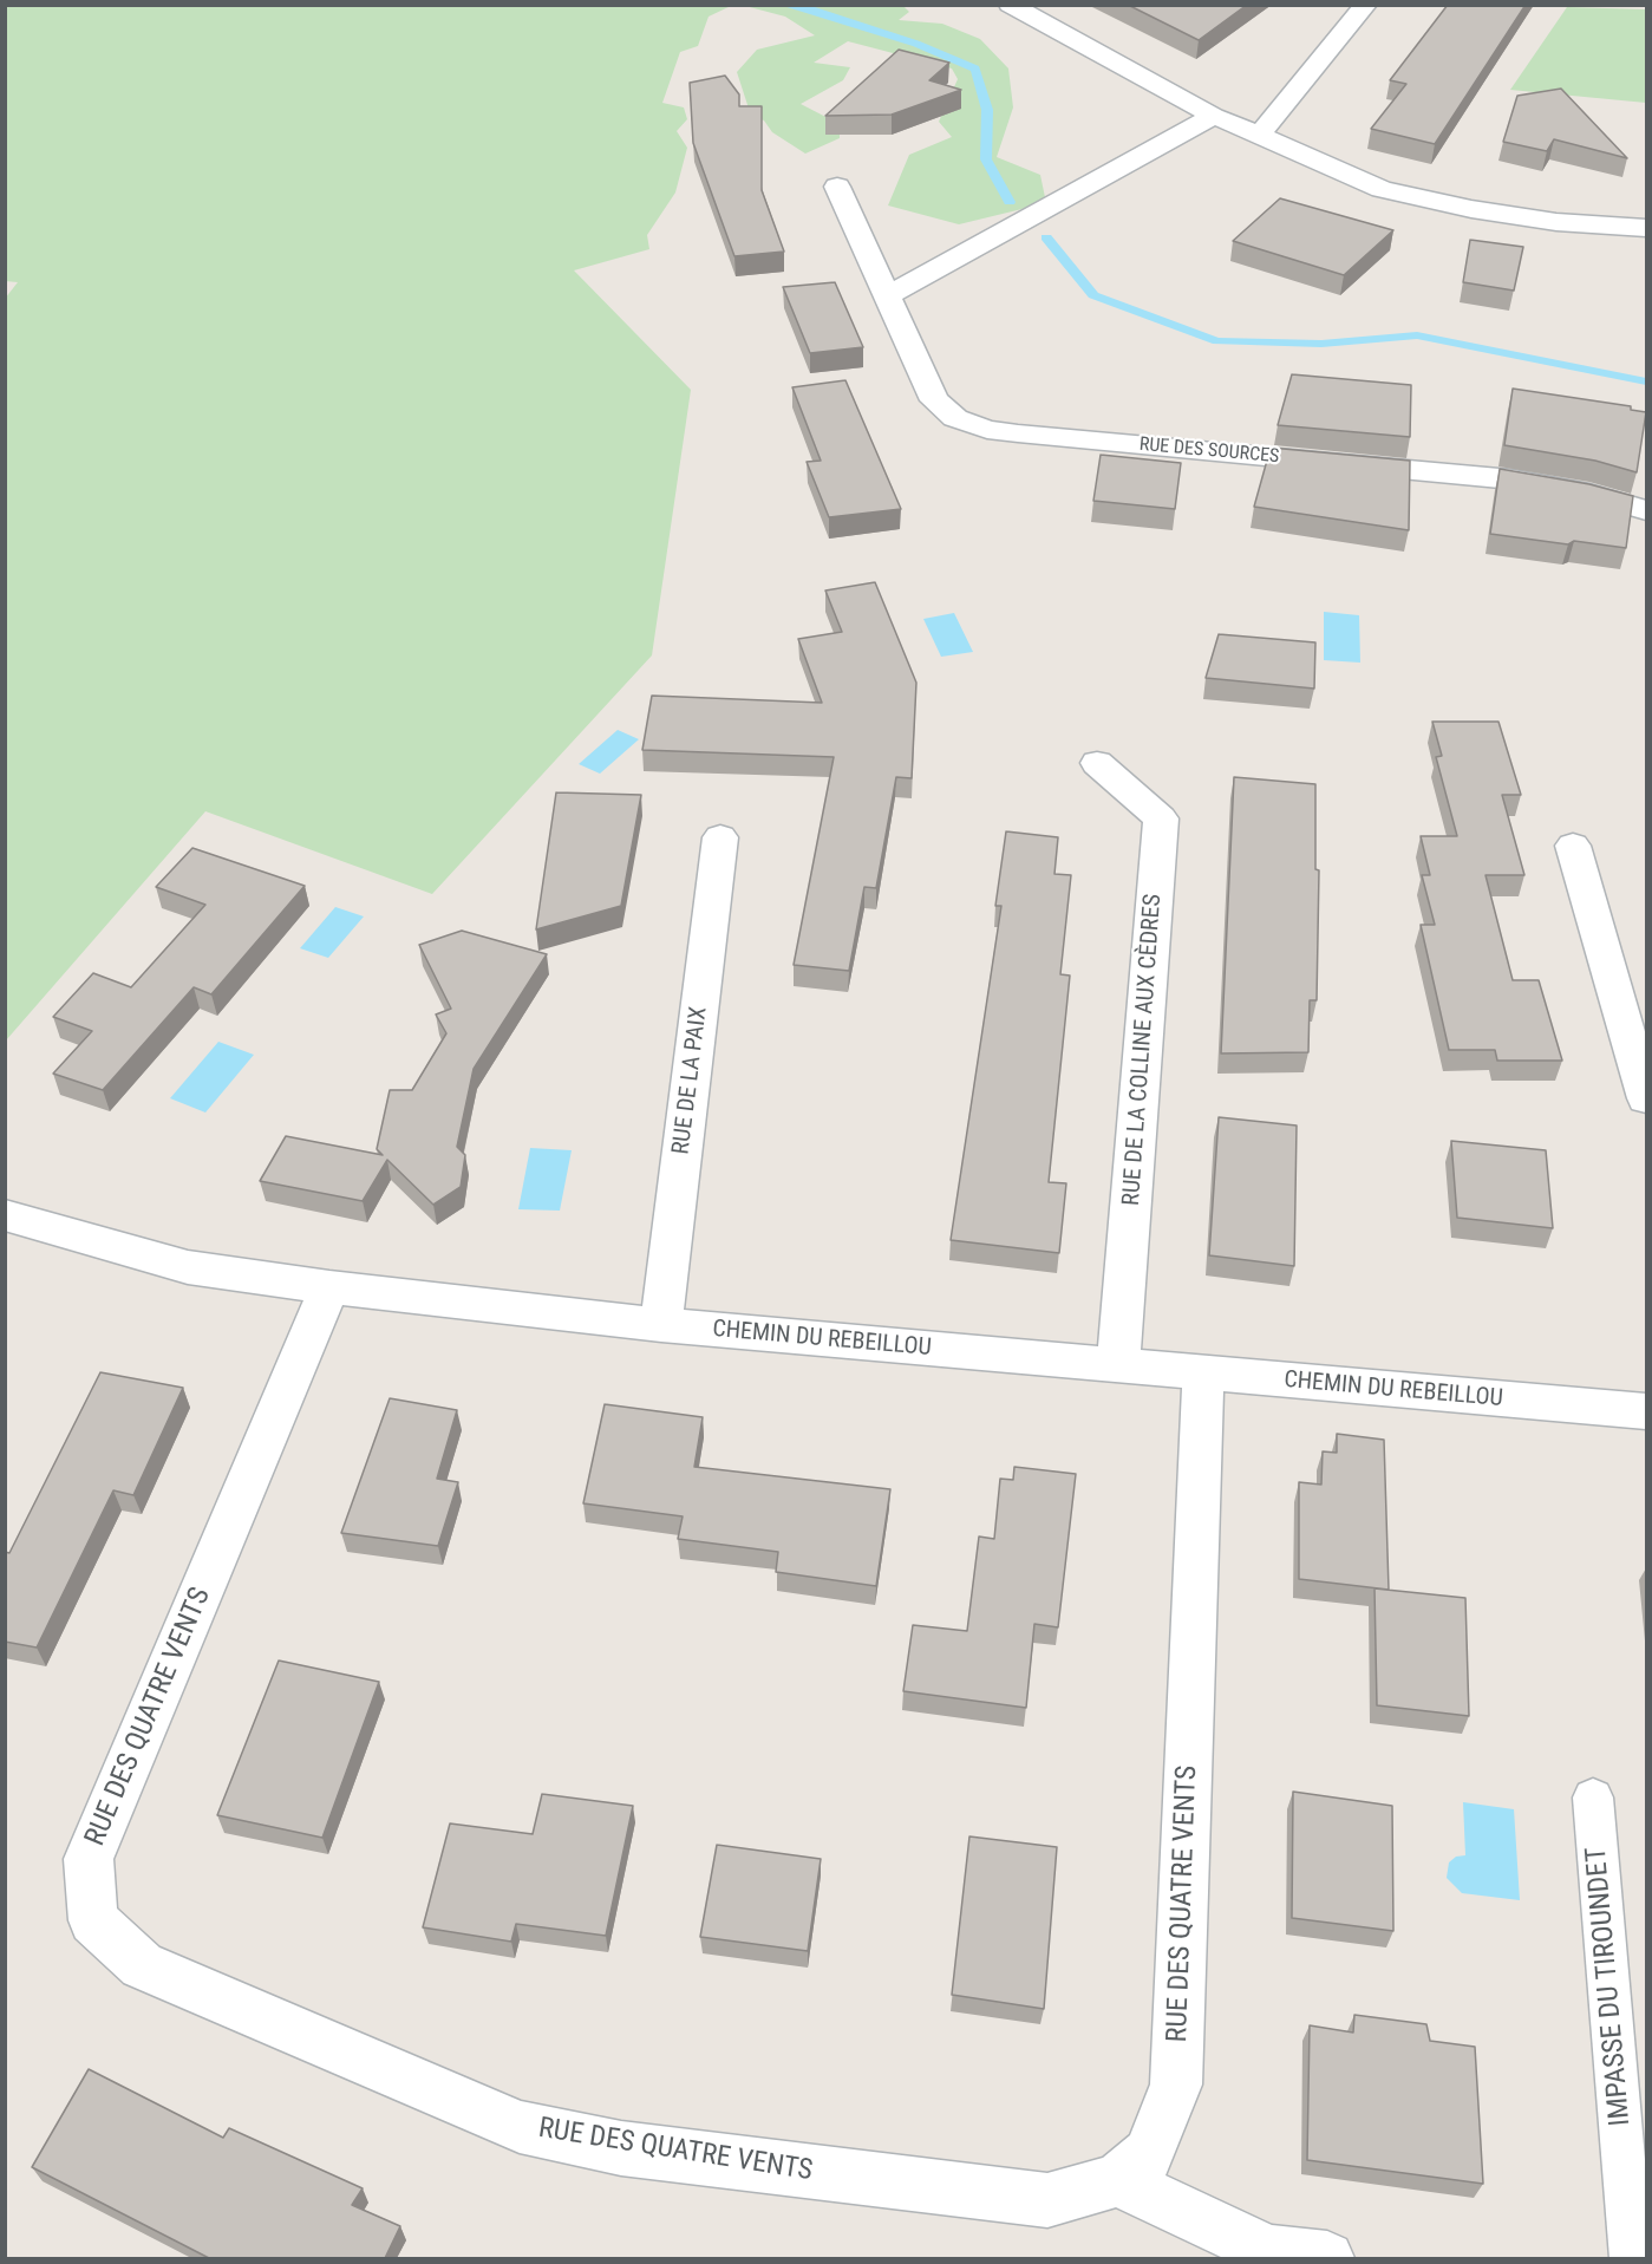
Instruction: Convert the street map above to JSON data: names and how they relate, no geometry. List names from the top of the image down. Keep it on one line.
{"streets":{"street":["RUE DES SOURCES","RUE DE LA COLLINE AUX CÈDRES","RUE DE LA PAIX","CHEMIN DU REBEILLOU","RUE DES QUATRE VENTS"],"lane":["IMPASSE DU TIROUNDET"]},"crossings":[["RUE DE LA COLLINE AUX CÈDRES","CHEMIN DU REBEILLOU"],["RUE DE LA PAIX","CHEMIN DU REBEILLOU"],["CHEMIN DU REBEILLOU","RUE DES QUATRE VENTS"]]}
